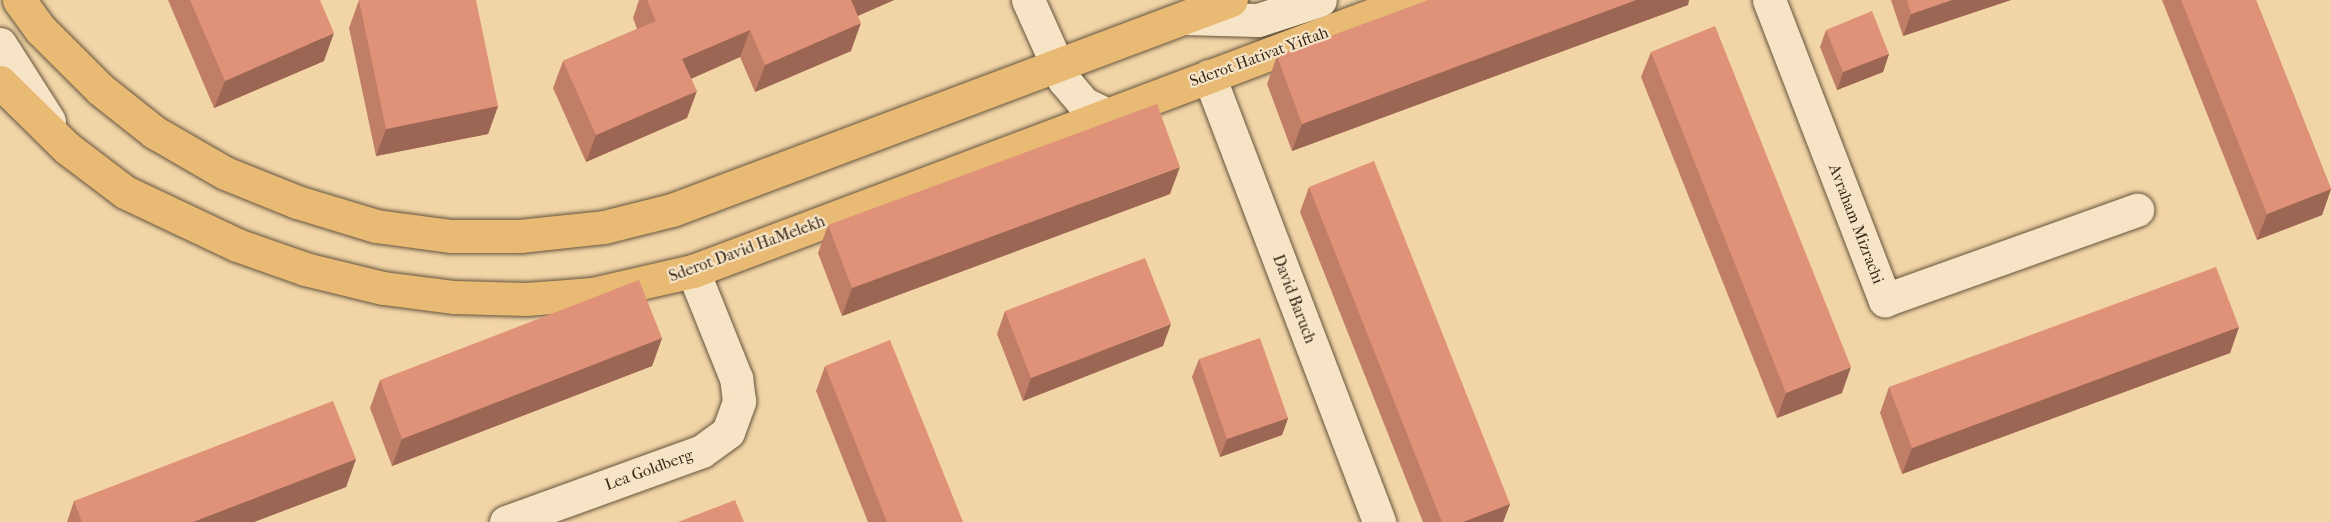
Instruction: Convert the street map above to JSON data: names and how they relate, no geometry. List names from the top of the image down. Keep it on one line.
{"streets":{"main road":["Sderot Hativat Yiftah","Sderot David HaMelekh"],"street":["Avraham Mizrachi","David Baruch","Lea Goldberg"]},"crossings":[["Sderot Hativat Yiftah","Sderot David HaMelekh"],["Sderot Hativat Yiftah","David Baruch"],["Sderot David HaMelekh","Lea Goldberg"]]}
